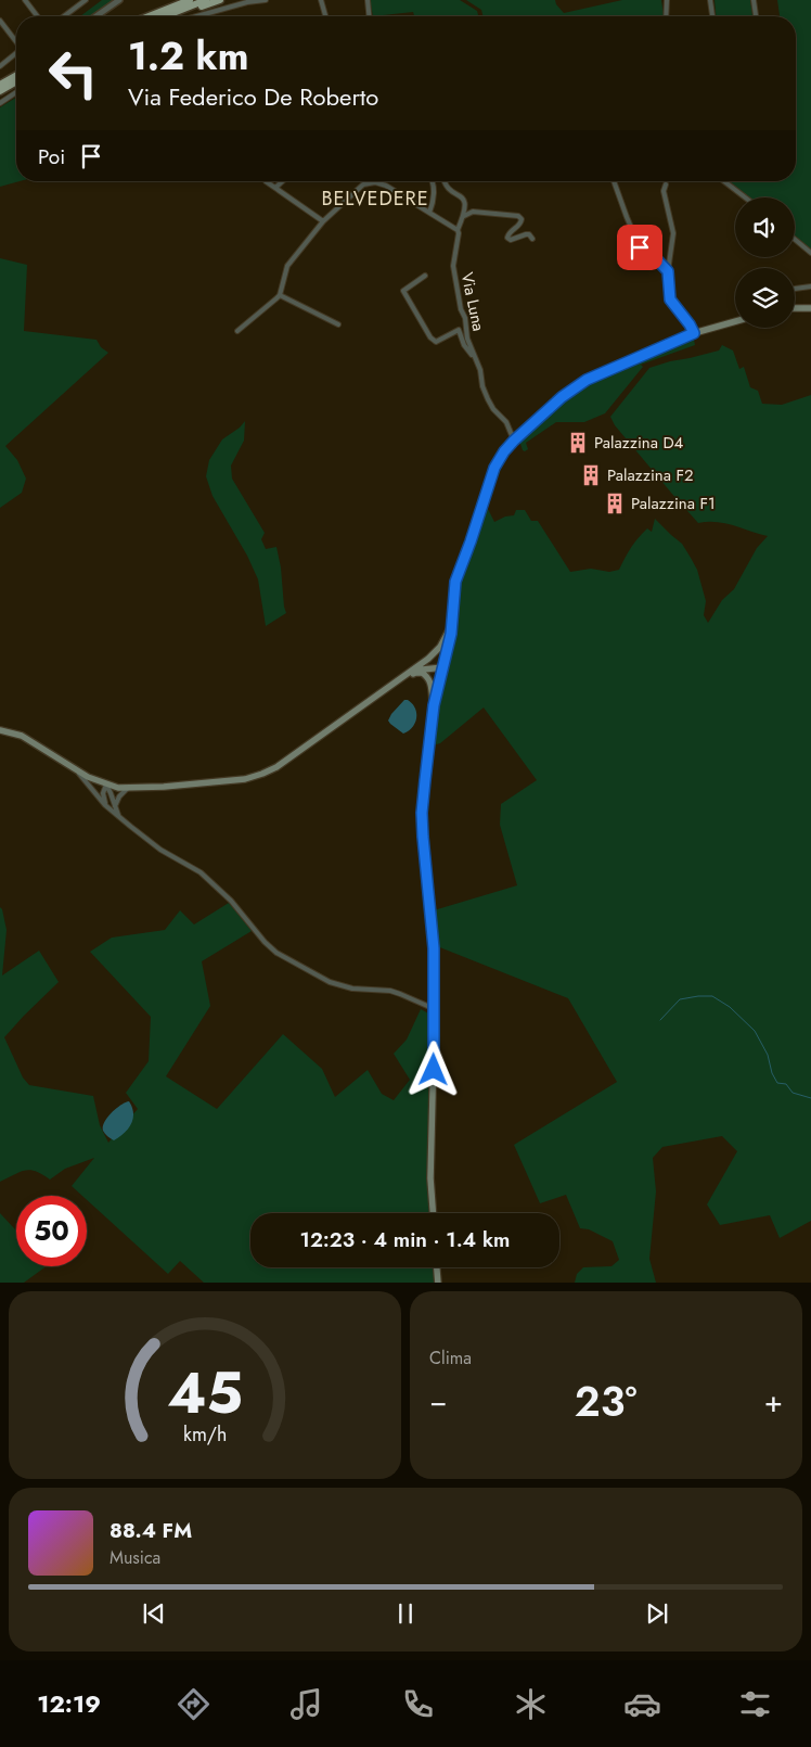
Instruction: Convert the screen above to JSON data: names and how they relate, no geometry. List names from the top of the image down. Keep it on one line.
{"streets":{"street":["Via Luna"]},"districts":["BELVEDERE"],"places":{"building":["Palazzina D4","Palazzina F2","Palazzina F1"]},"page":{"turn":["1.2 km","Via Federico De Roberto"],"then":"Poi","limit":"50","trip":"12:23 · 4 min · 1.4 km","tile":"Clima","heat":["−","23°","+"],"song":["88.4 FM","Musica"],"tabs":"12:19","gauge":["45","km/h"]}}
